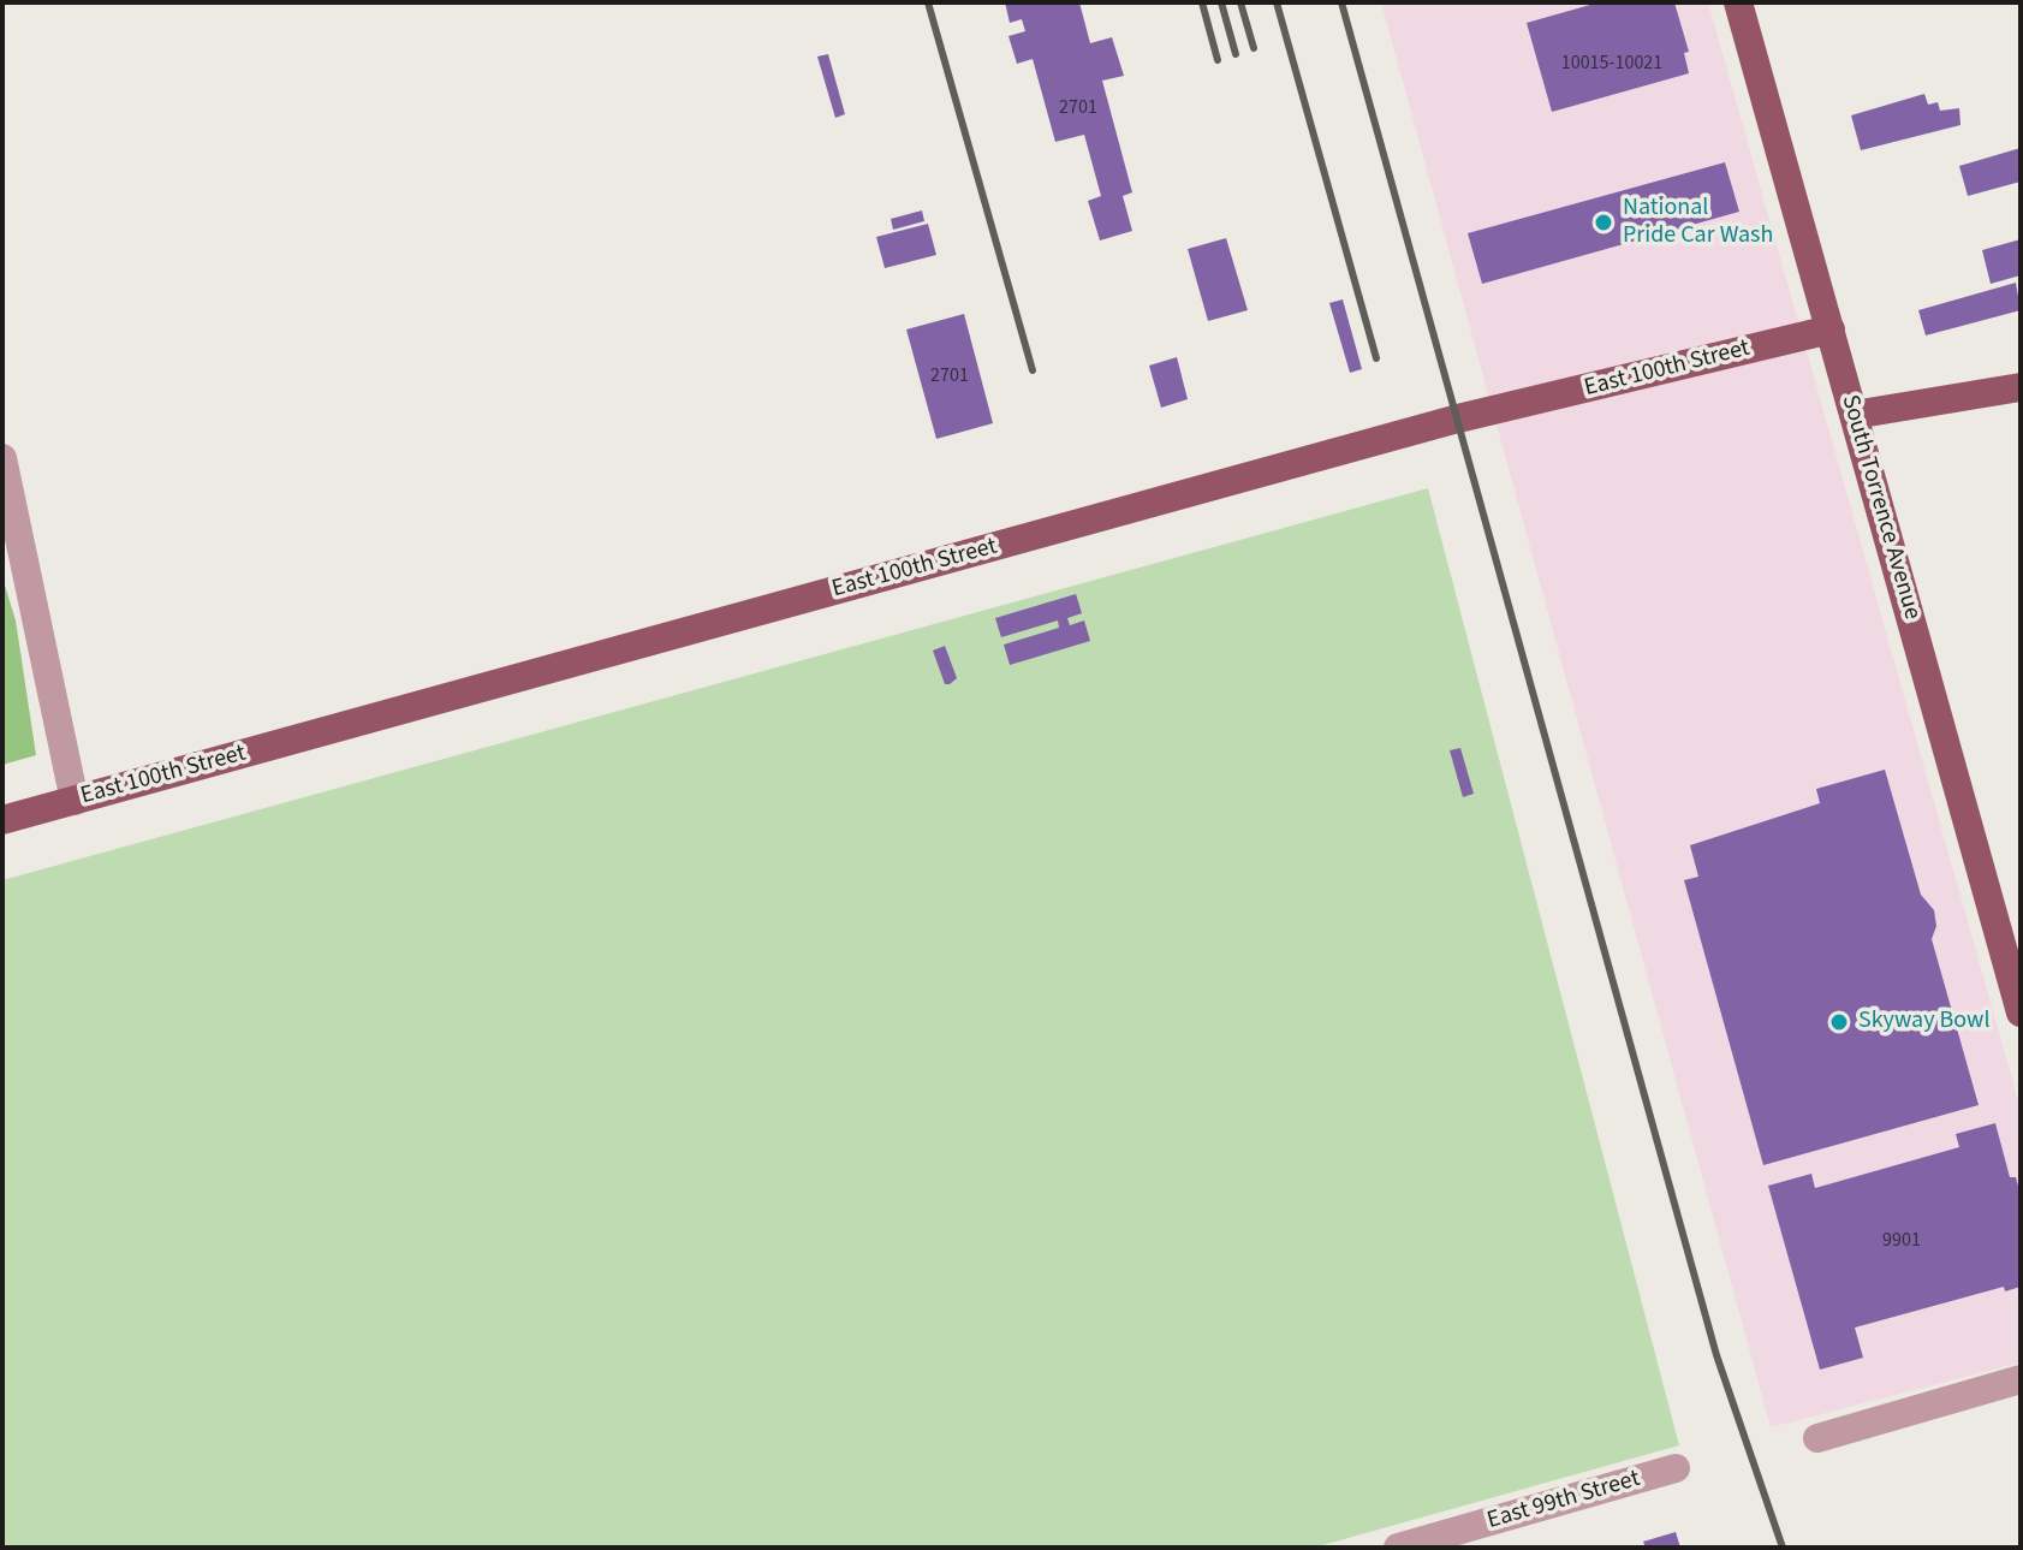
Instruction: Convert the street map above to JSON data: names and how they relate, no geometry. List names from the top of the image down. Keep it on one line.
{"streets":{"main road":["East 100th Street","South Torrence Avenue"],"street":["East 99th Street"]},"crossings":[["East 100th Street","South Torrence Avenue"]],"places":["National Pride Car Wash","Skyway Bowl"],"house_numbers":["10015-10021","2701","2701","9901"]}
